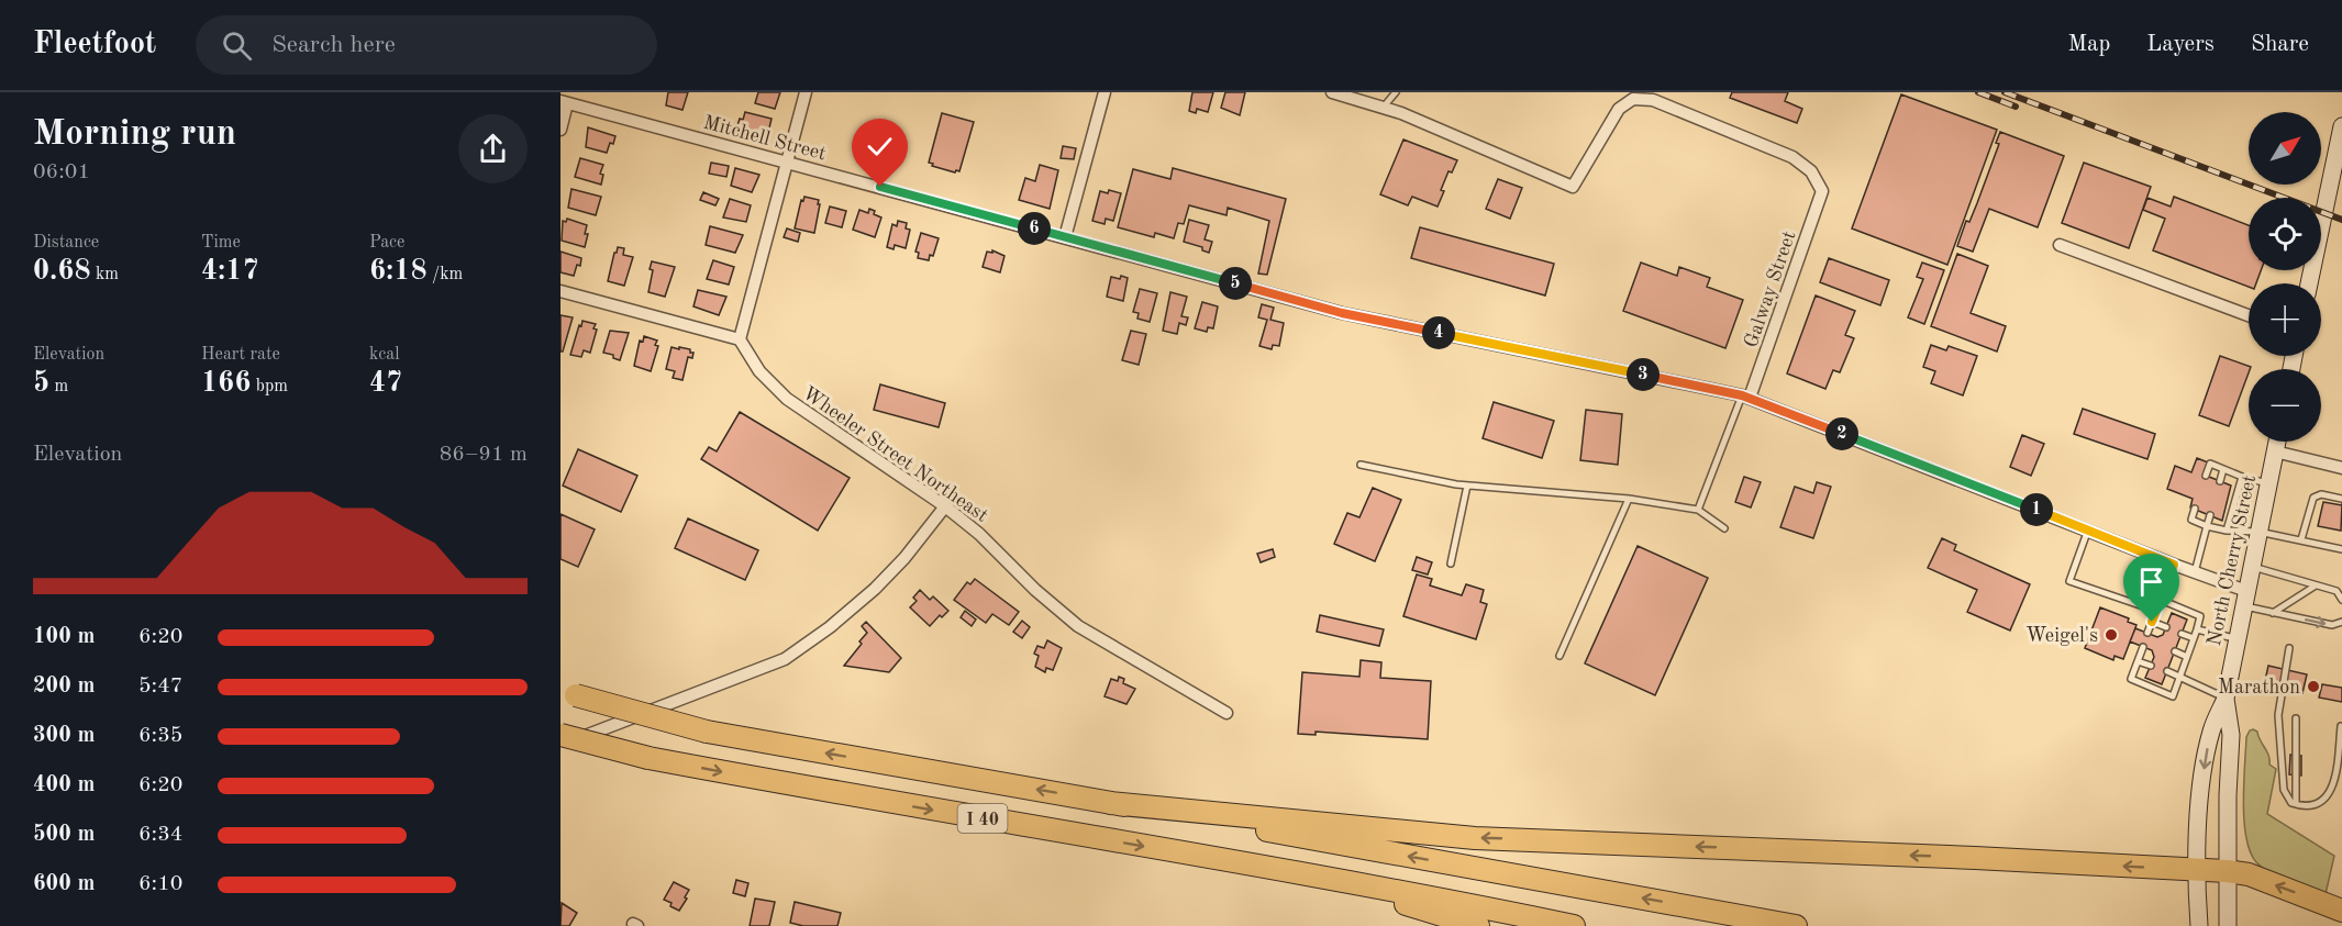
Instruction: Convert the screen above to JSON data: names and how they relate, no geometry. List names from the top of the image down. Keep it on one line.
{"streets":{"highway":["I 40"],"street":["Mitchell Street","Galway Street","Wheeler Street Northeast","North Cherry Street"]},"crossings":[["Mitchell Street","Galway Street"],["Mitchell Street","North Cherry Street"]],"places":["Weigel's","Marathon"],"north":"top right","page":{"header":"Fleetfoot","search":"Search here","nav":["Map","Layers","Share"],"heading":["Morning run","06:01"],"map_buttons":["+","−"],"stats":[["Distance","0.68 km"],["Time","4:17"],["Pace","6:18 /km"],["Elevation","5 m"],["Heart rate","166 bpm"],["kcal","47"]],"pins":["6","5","4","3","2","1"],"chart":["Elevation","86–91 m"],"list":[{"name":"100 m","note":"6:20"},{"name":"200 m","note":"5:47"},{"name":"300 m","note":"6:35"},{"name":"400 m","note":"6:20"},{"name":"500 m","note":"6:34"},{"name":"600 m","note":"6:10"}]}}
